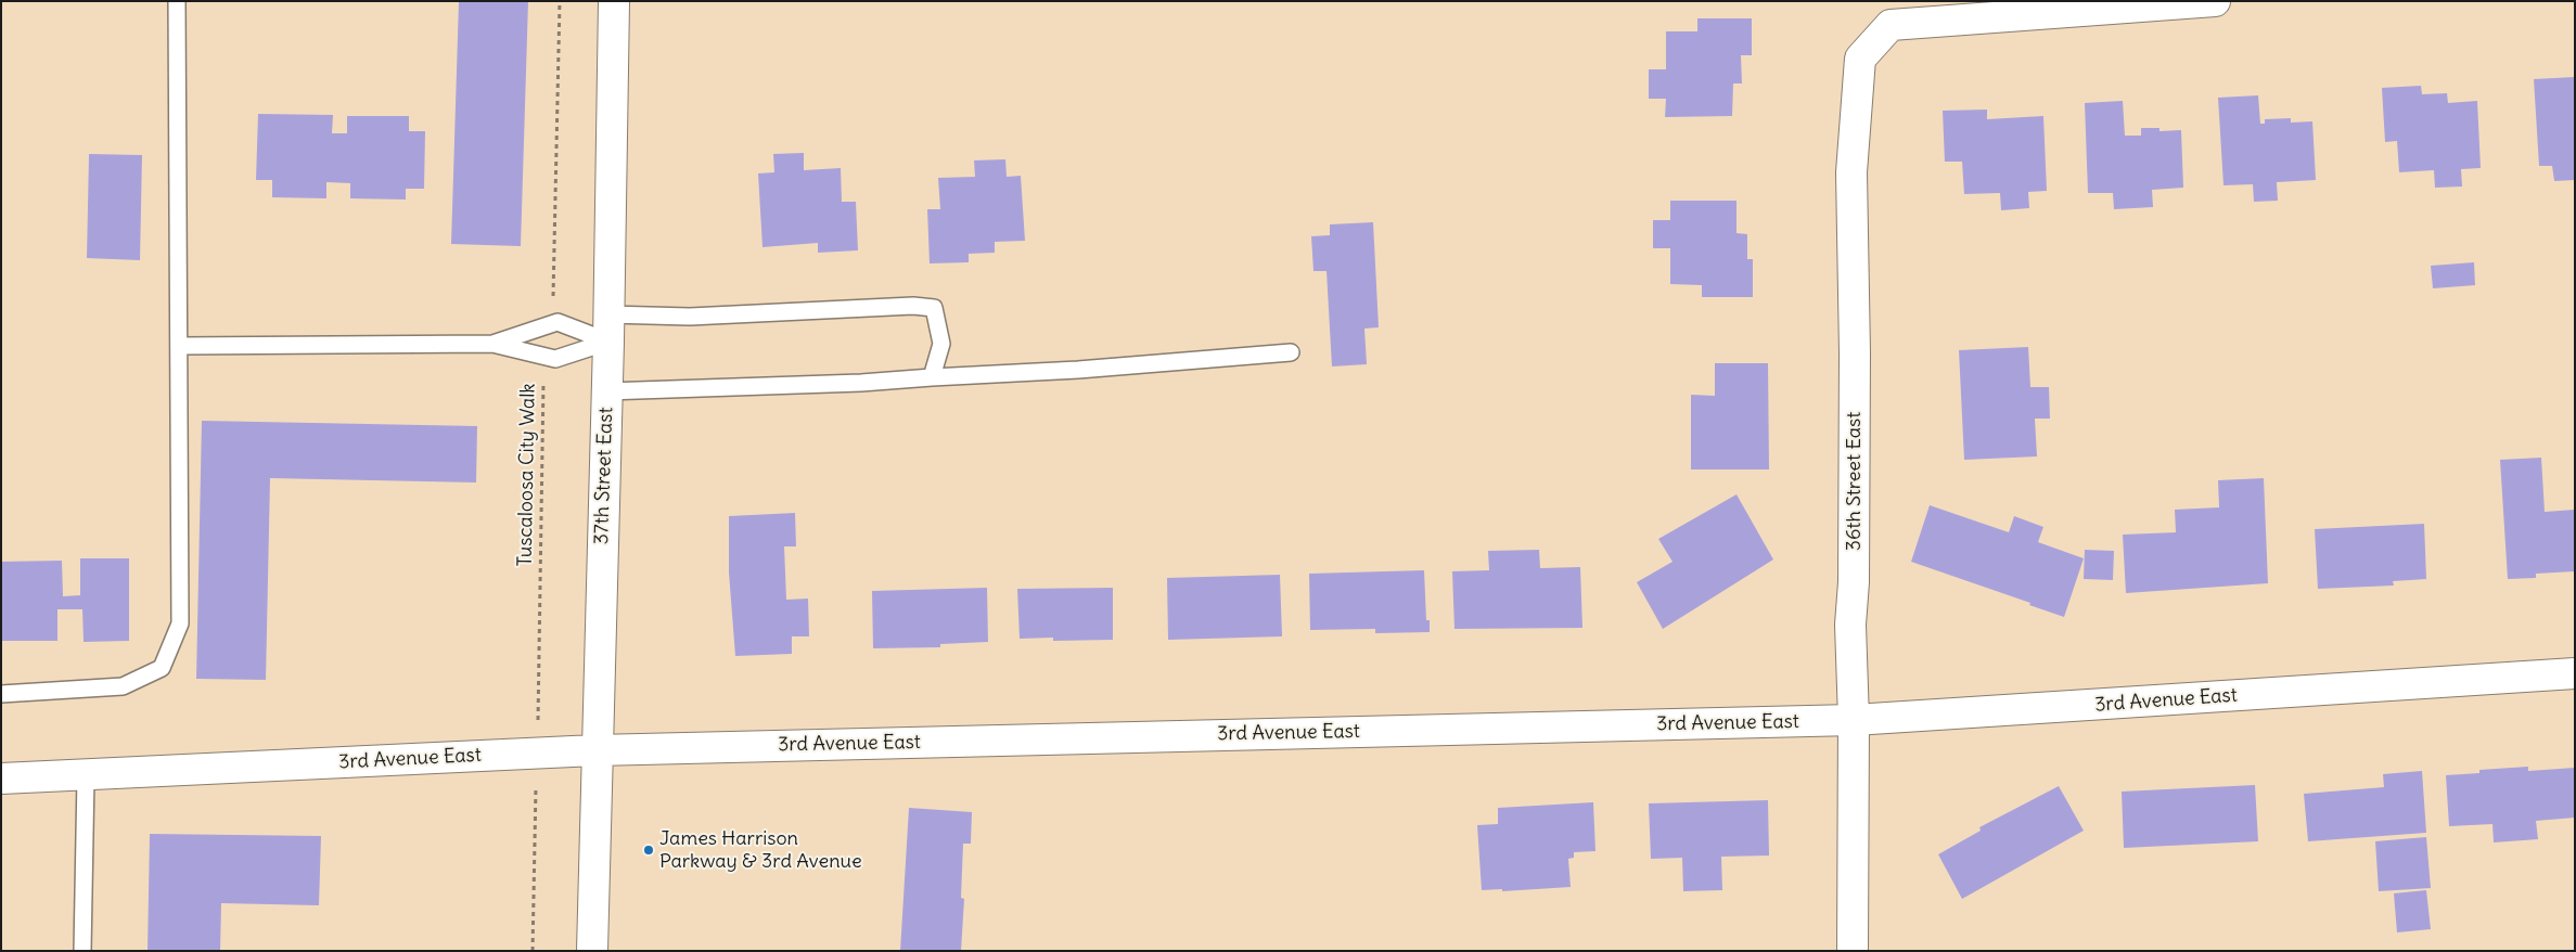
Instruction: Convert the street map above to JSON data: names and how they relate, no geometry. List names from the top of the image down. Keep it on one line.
{"streets":{"street":["37th Street East","36th Street East","3rd Avenue East"],"path":["Tuscaloosa City Walk"]},"crossings":[["Tuscaloosa City Walk","3rd Avenue East"],["37th Street East","3rd Avenue East"],["36th Street East","3rd Avenue East"]],"places":["James Harrison Parkway & 3rd Avenue"]}
